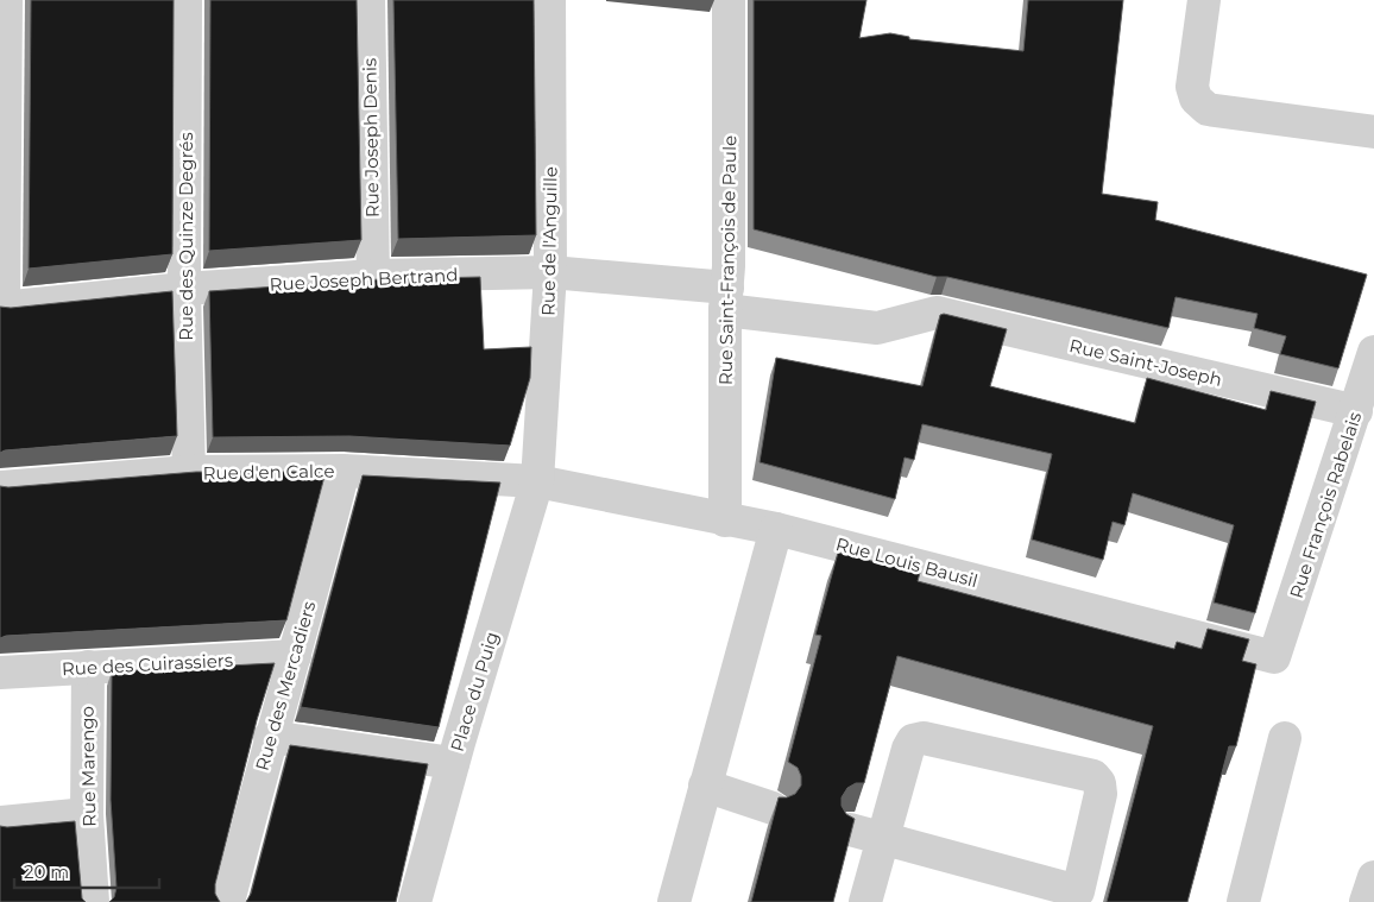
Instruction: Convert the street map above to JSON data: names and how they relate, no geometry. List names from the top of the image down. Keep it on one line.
{"streets":{"street":["Rue Joseph Denis","Rue des Quinze Degrés","Rue de l'Anguille","Rue Saint-François de Paule","Rue Joseph Bertrand","Rue Saint-Joseph","Rue d'en Calce","Rue François Rabelais","Rue Louis Bausil","Rue des Cuirassiers","Rue des Mercadiers","Place du Puig","Rue Marengo"]},"crossings":[["Rue Joseph Denis","Rue Joseph Bertrand"],["Rue des Quinze Degrés","Rue Joseph Bertrand"],["Rue des Quinze Degrés","Rue d'en Calce"],["Rue de l'Anguille","Rue Joseph Bertrand"],["Rue de l'Anguille","Rue d'en Calce"],["Rue de l'Anguille","Rue Louis Bausil"],["Rue de l'Anguille","Place du Puig"],["Rue Saint-François de Paule","Rue Joseph Bertrand"],["Rue Saint-François de Paule","Rue Louis Bausil"],["Rue Joseph Bertrand","Rue Saint-Joseph"],["Rue Saint-Joseph","Rue François Rabelais"],["Rue d'en Calce","Rue Louis Bausil"],["Rue d'en Calce","Rue des Mercadiers"],["Rue d'en Calce","Place du Puig"],["Rue François Rabelais","Rue Louis Bausil"],["Rue Louis Bausil","Place du Puig"],["Rue des Cuirassiers","Rue des Mercadiers"],["Rue des Cuirassiers","Rue Marengo"]],"scale_bar":"20 m"}
